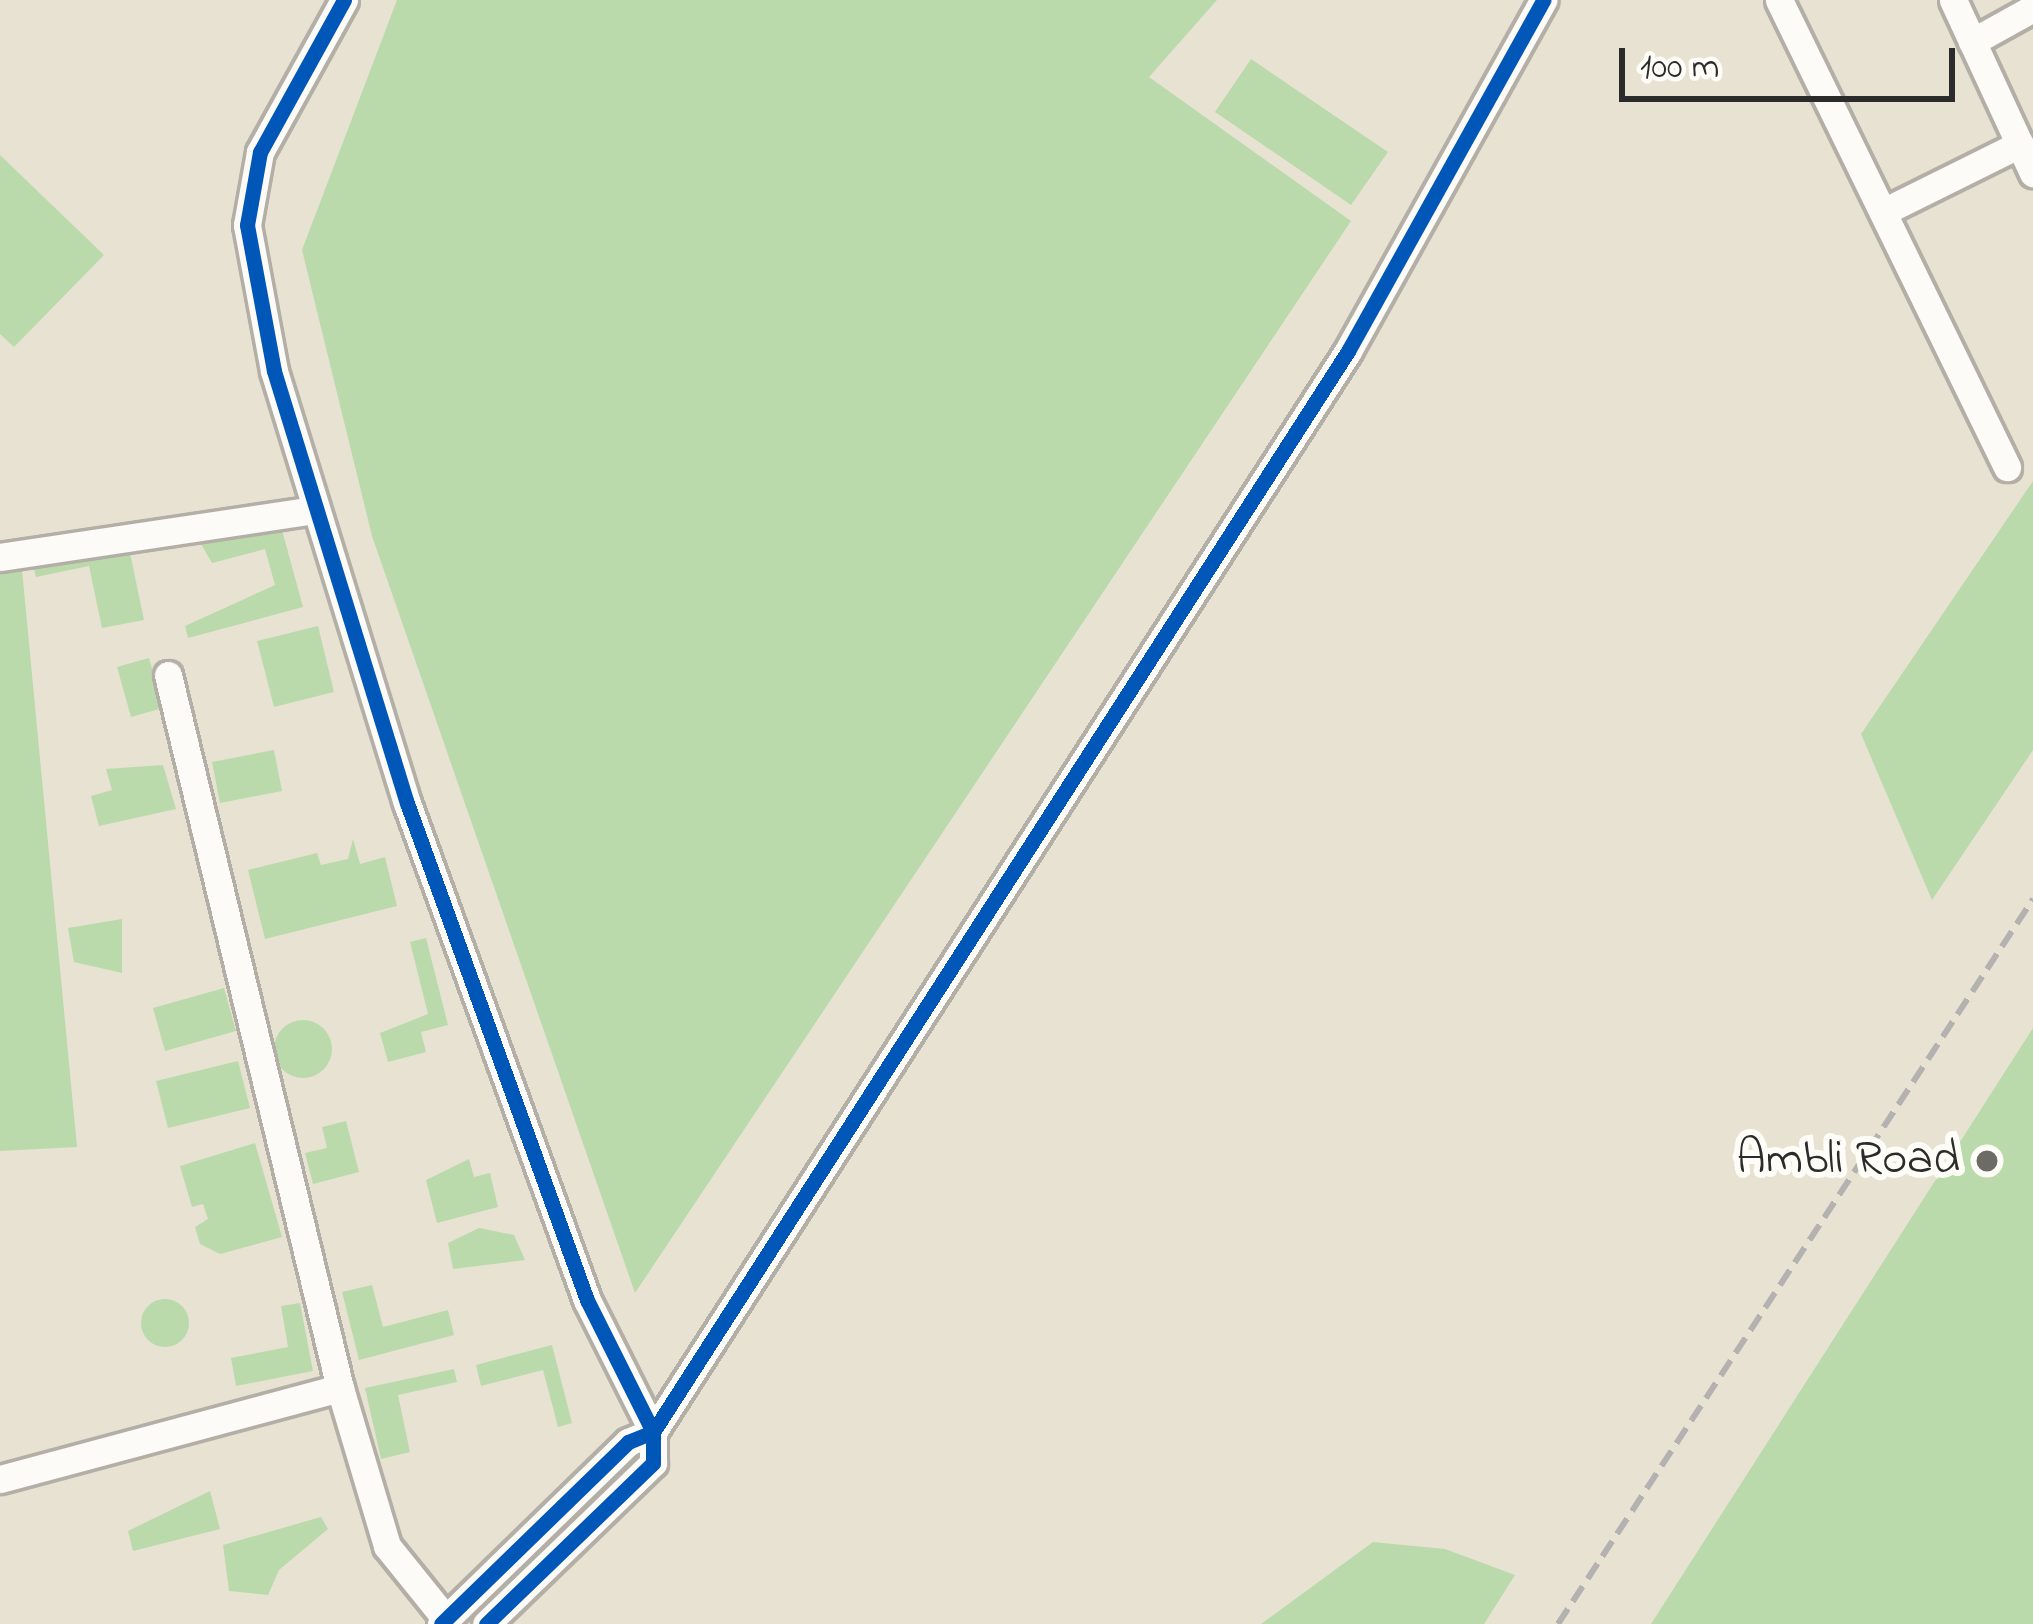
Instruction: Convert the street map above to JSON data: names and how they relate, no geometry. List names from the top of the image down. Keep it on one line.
{"places":["Ambli Road"],"scale_bar":"100 m"}
